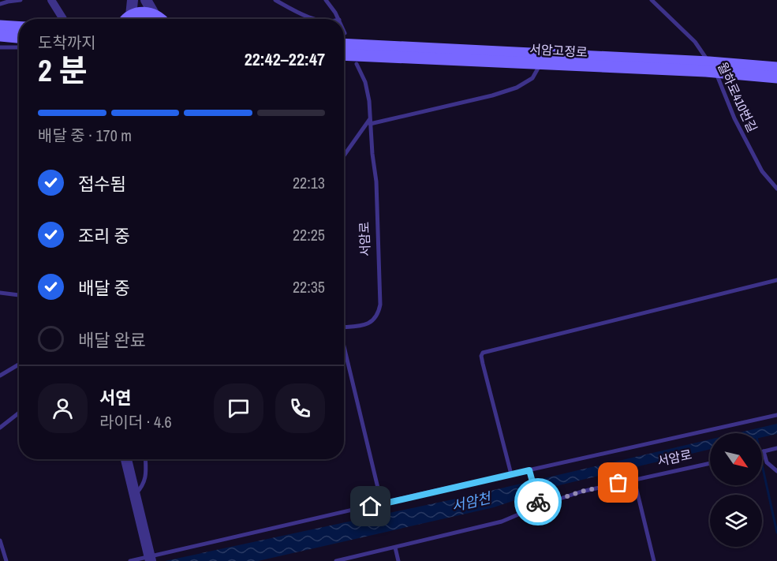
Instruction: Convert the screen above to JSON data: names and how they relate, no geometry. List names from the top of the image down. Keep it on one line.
{"streets":{"main road":["서암고정로"],"lane":["월하로410번길","서암로"]},"crossings":[["서암고정로","월하로410번길"]],"water":["서암천"],"north":"bottom right","page":{"heading":["2 분","도착까지","22:42–22:47"],"panel":["서연","라이더 · 4.6"],"bar":"배달 중 · 170 m","list":[["접수됨","22:13"],["조리 중","22:25"],["배달 중","22:35"],"배달 완료"]}}
